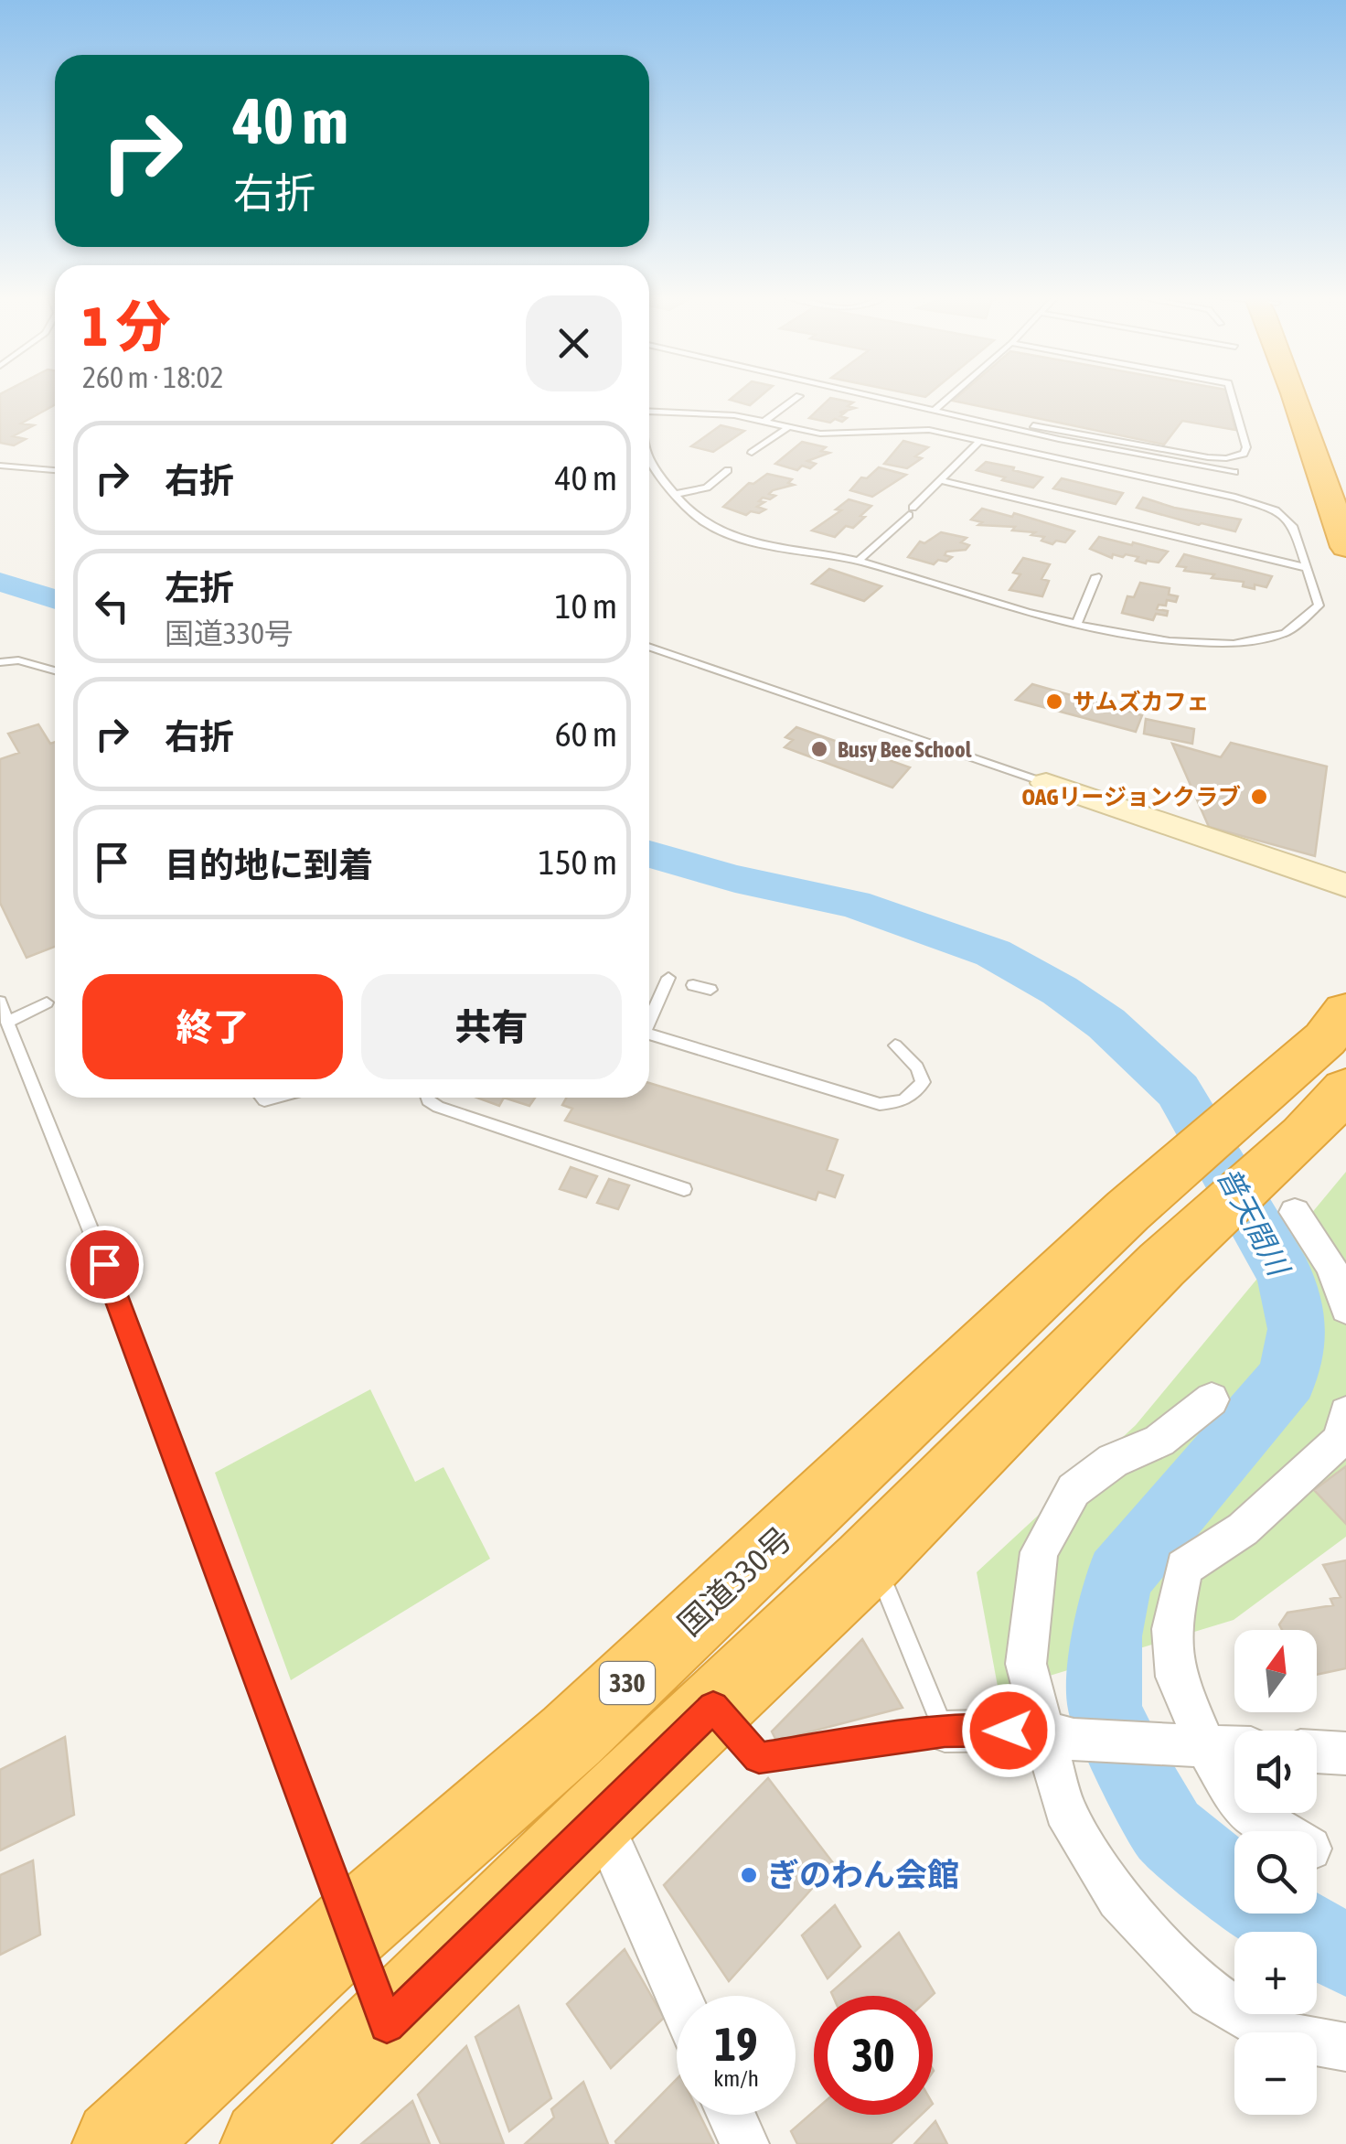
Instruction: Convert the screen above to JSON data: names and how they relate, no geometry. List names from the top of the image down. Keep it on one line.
{"streets":{"highway":["国道330号","330"]},"water":["普天間川"],"places":["サムズカフェ","Busy Bee School","OAGリージョンクラブ","ぎのわん会館"],"north":"top","page":{"turn":["40 m","右折"],"heading":["1 分","260 m · 18:02"],"list":[{"name":"右折","value":"40 m"},{"name":"左折","note":"国道330号","value":"10 m"},{"name":"右折","value":"60 m"},{"name":"目的地に到着","value":"150 m"}],"buttons":["終了","共有"],"map_buttons":["+","−"],"speed":"19 km/h","limit":"30"}}
